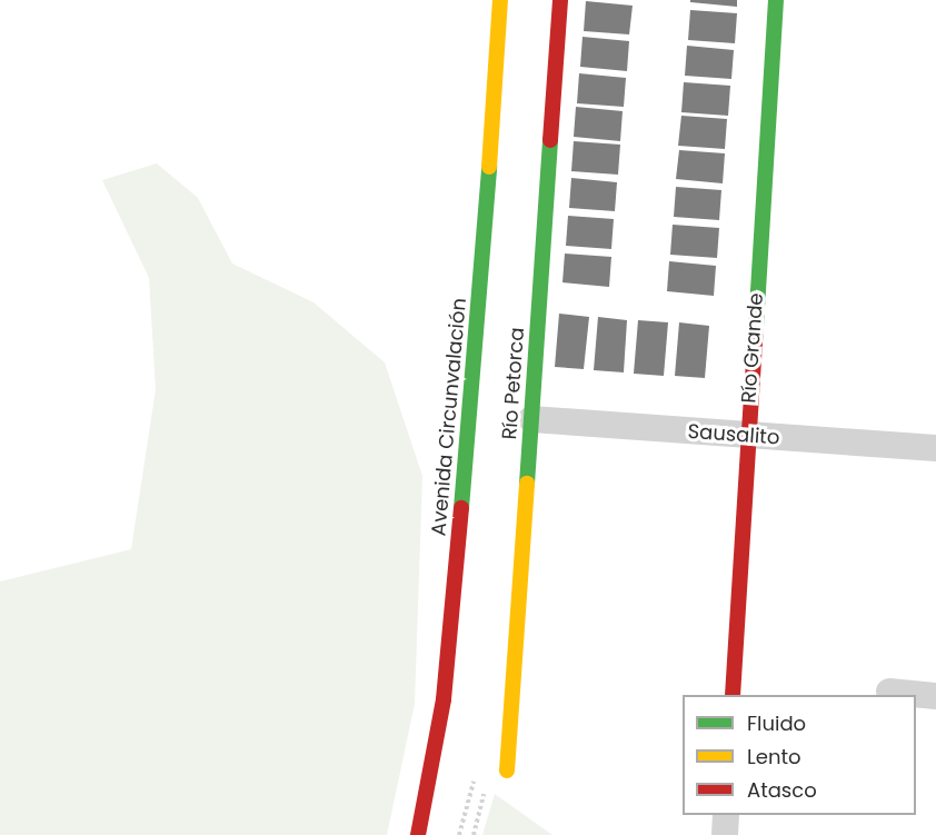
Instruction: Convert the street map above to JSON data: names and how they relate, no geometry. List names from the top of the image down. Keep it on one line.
{"streets":{"street":["Río Grande","Río Petorca","Avenida Circunvalación","Sausalito"]},"crossings":[["Río Grande","Sausalito"],["Río Petorca","Sausalito"]],"legend":["Fluido","Lento","Atasco"]}
